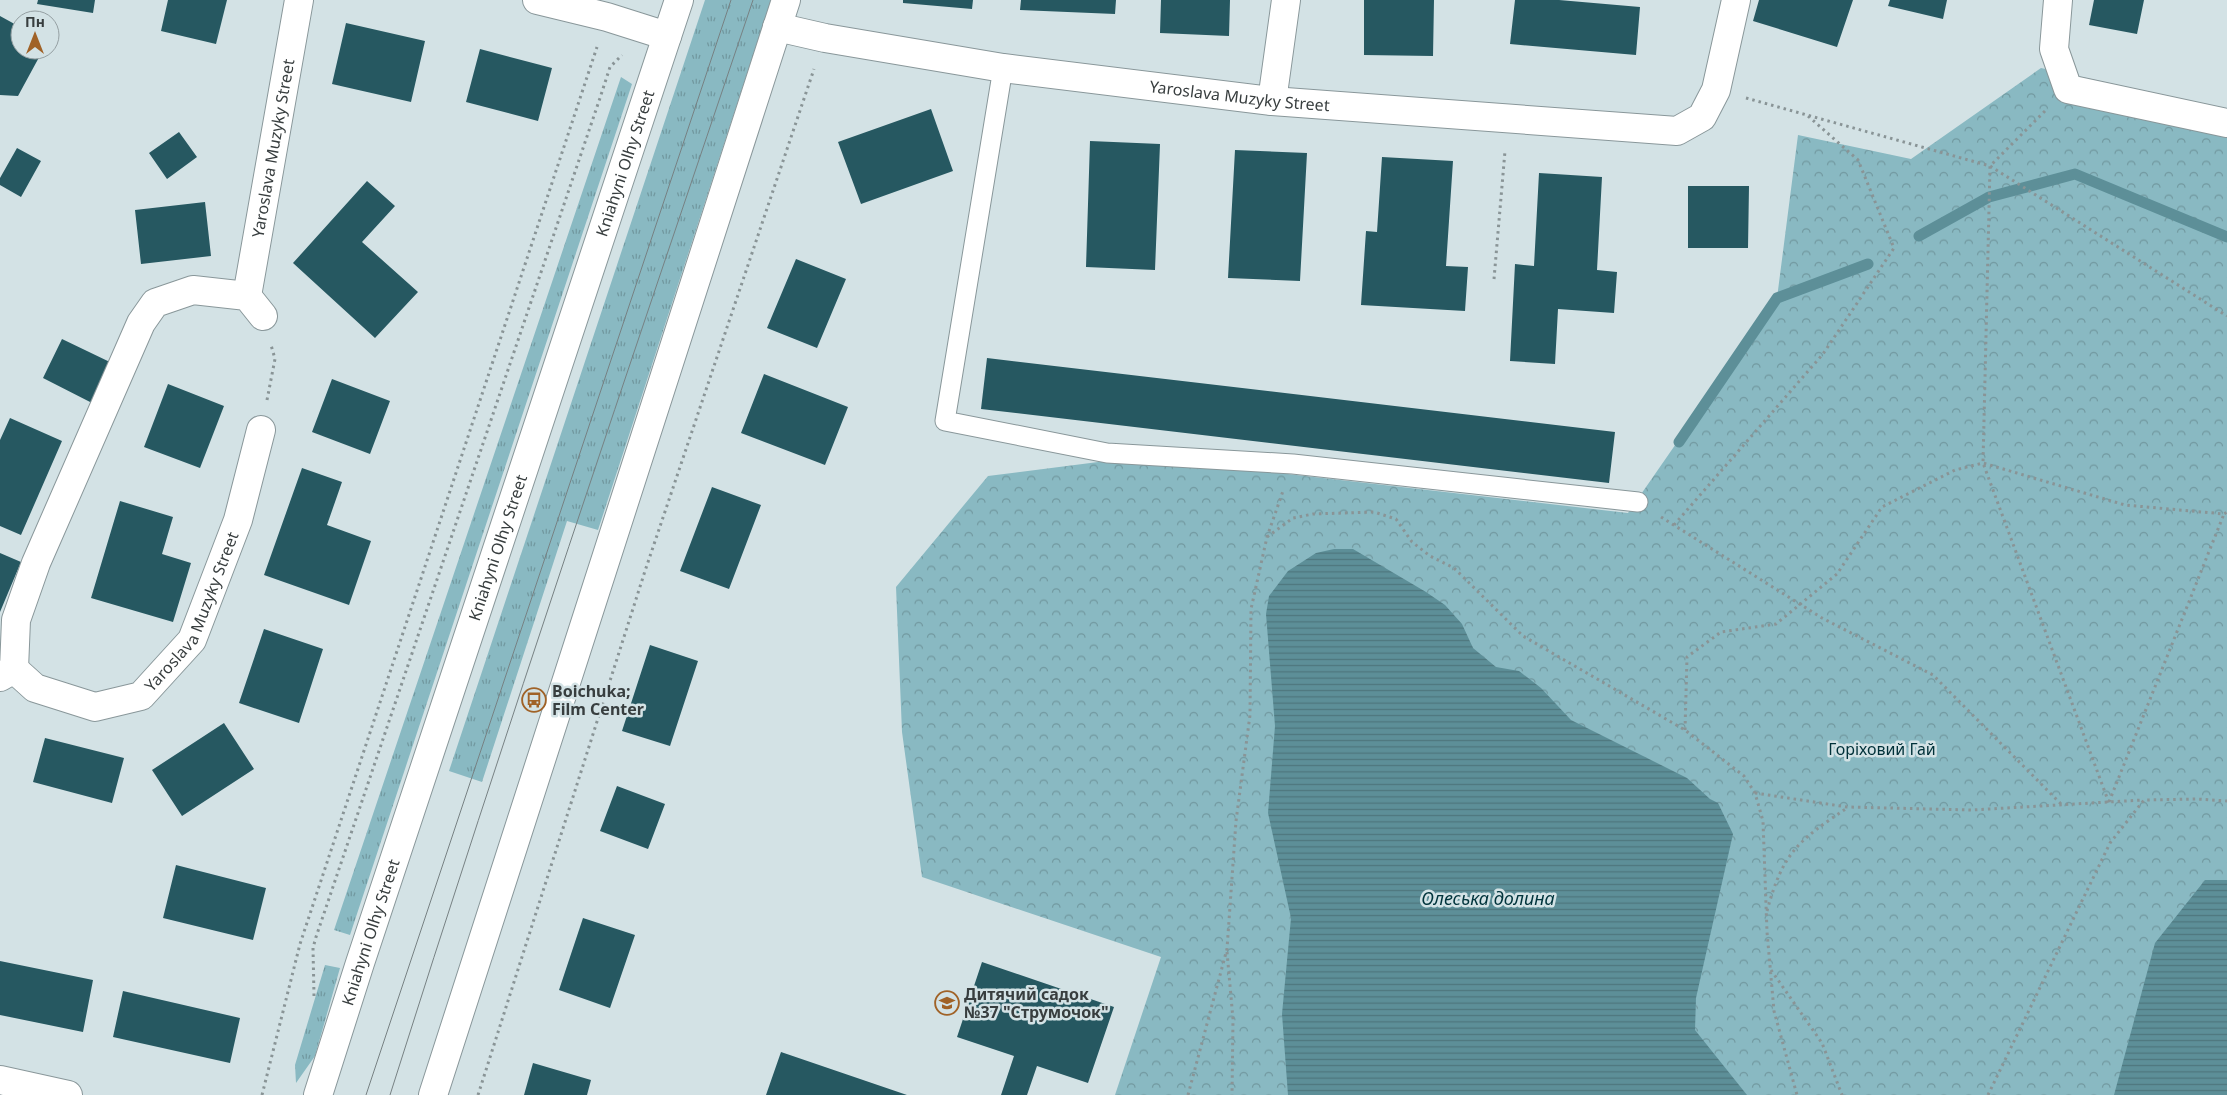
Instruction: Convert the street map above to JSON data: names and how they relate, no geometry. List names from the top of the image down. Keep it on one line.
{"streets":{"street":["Yaroslava Muzyky Street","Kniahyni Olhy Street"]},"water":["Олеська долина"],"parks":["Горіховий Гай"],"places":{"bus stop":["Boichuka; Film Center"],"school or university":["Дитячий садок №37 \"Струмочок\""]},"north":"top"}
